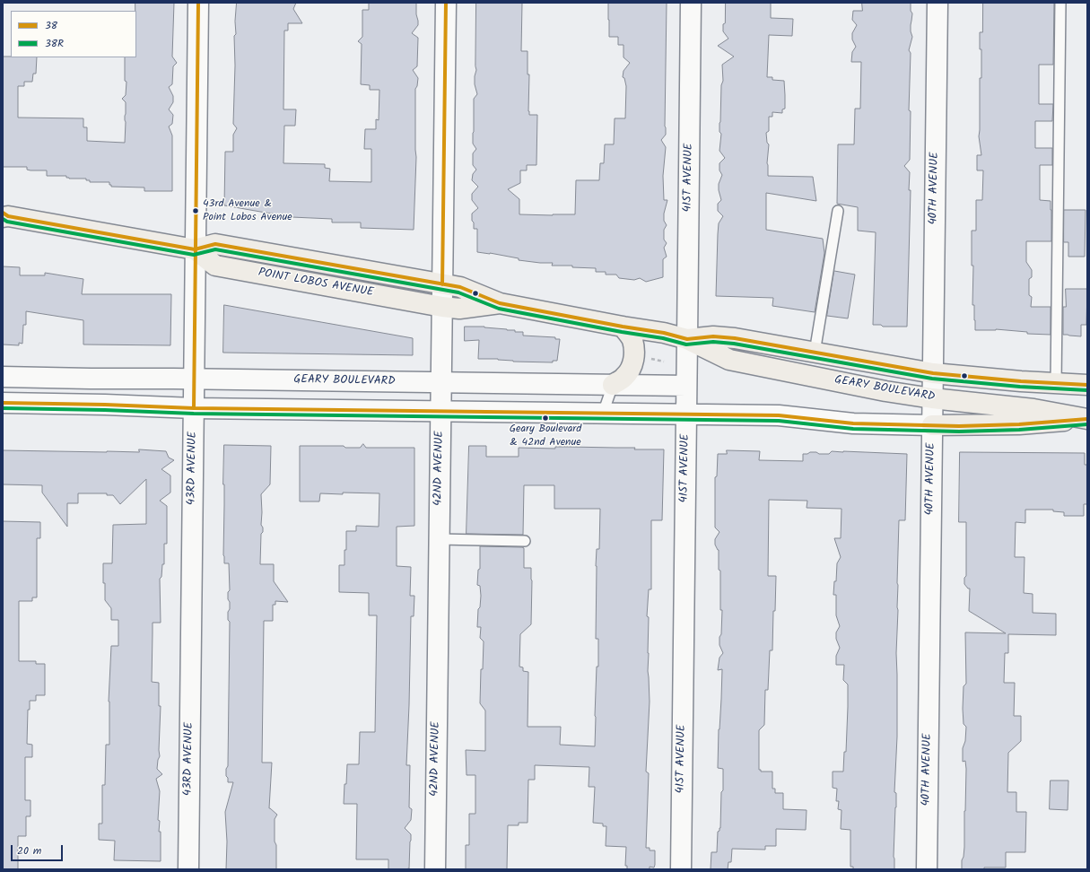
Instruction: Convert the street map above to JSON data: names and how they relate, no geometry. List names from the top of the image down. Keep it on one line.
{"streets":{"main road":["POINT LOBOS AVENUE","GEARY BOULEVARD"],"street":["41ST AVENUE","40TH AVENUE","43RD AVENUE","42ND AVENUE"]},"crossings":[["41ST AVENUE","GEARY BOULEVARD"],["40TH AVENUE","GEARY BOULEVARD"],["POINT LOBOS AVENUE","GEARY BOULEVARD"],["POINT LOBOS AVENUE","43RD AVENUE"],["POINT LOBOS AVENUE","42ND AVENUE"],["GEARY BOULEVARD","43RD AVENUE"],["GEARY BOULEVARD","42ND AVENUE"]],"places":["43rd Avenue & Point Lobos Avenue","Geary Boulevard & 42nd Avenue"],"lines":["transit line 38","transit line 38R"],"legend":["38","38R"],"scale_bar":"20 m"}
